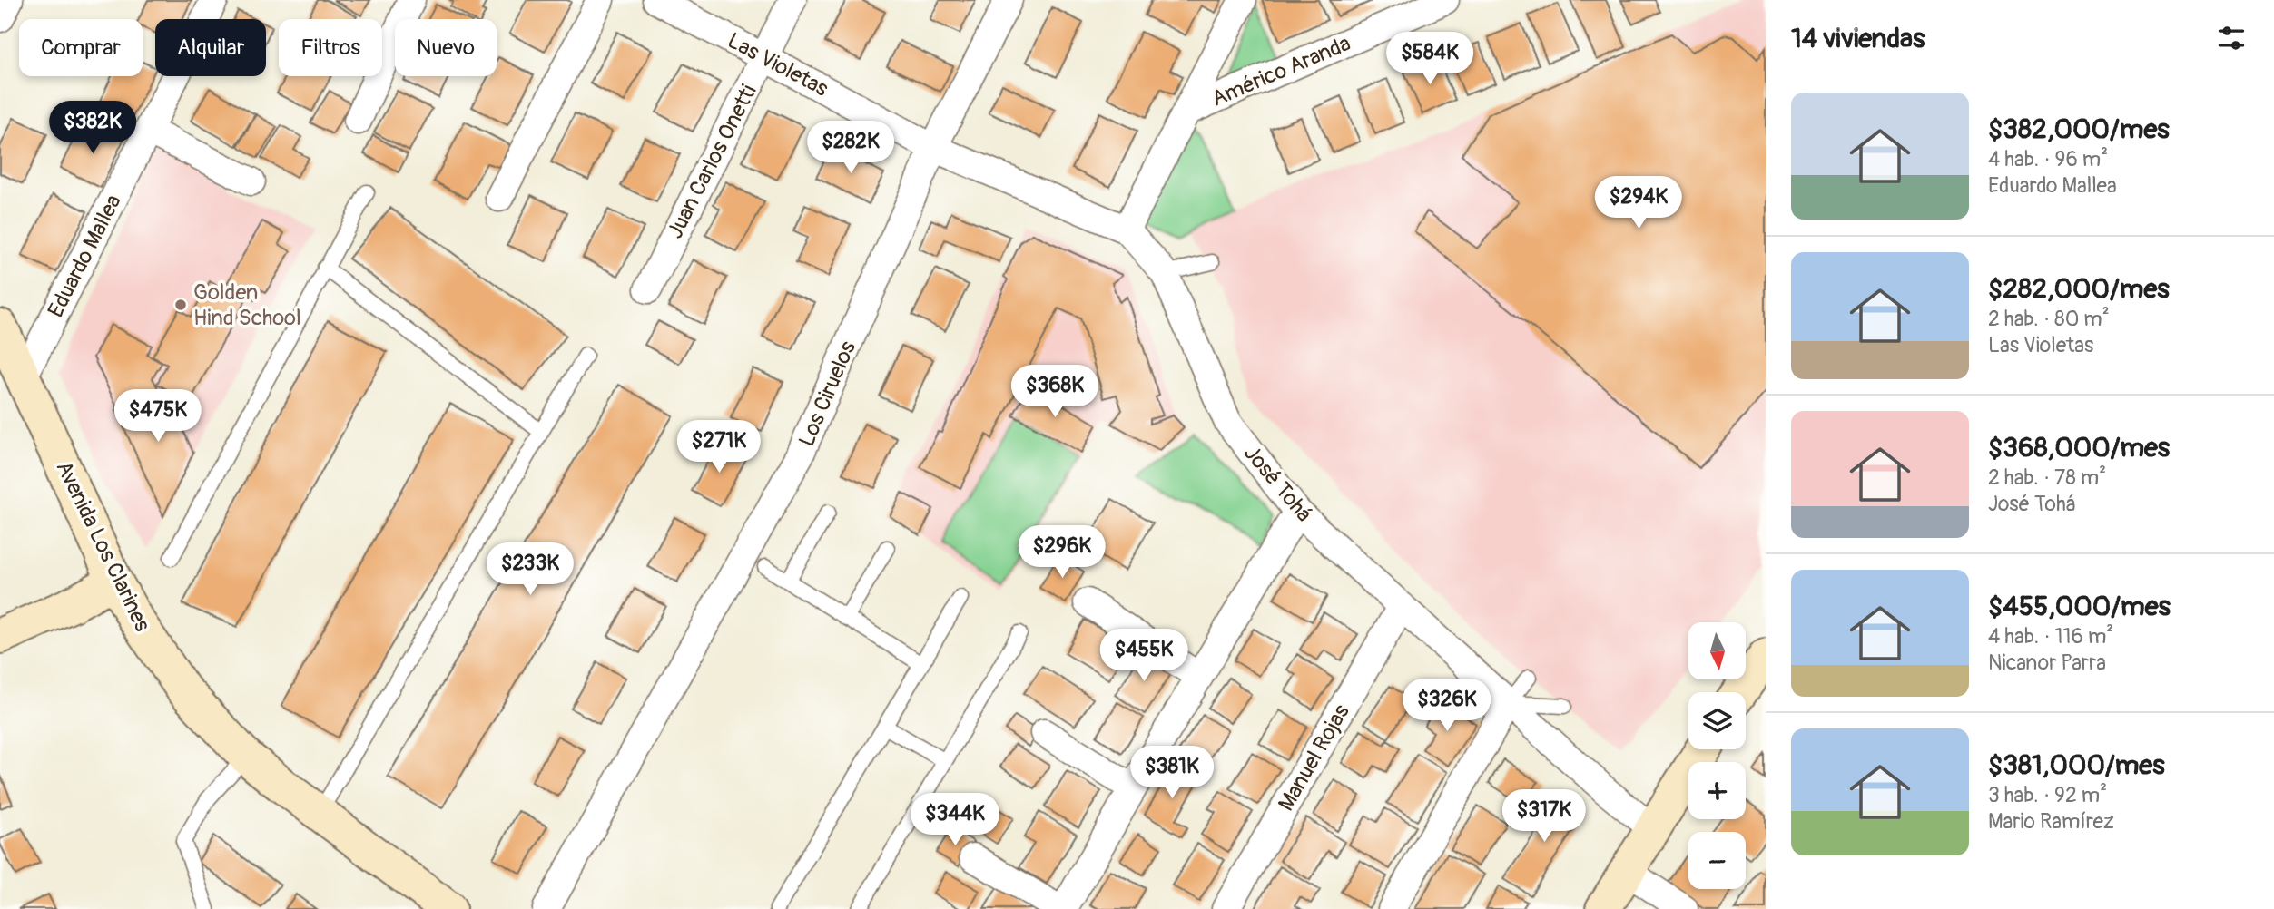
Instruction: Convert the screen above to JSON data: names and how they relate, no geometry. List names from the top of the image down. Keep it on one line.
{"streets":{"main road":["Avenida Los Clarines"],"street":["Las Violetas","Américo Aranda","Juan Carlos Onetti","Eduardo Mallea","Los Ciruelos","José Tohá","Manuel Rojas"]},"crossings":[["Las Violetas","Juan Carlos Onetti"],["Las Violetas","Los Ciruelos"],["Las Violetas","José Tohá"],["Eduardo Mallea","Avenida Los Clarines"],["Los Ciruelos","José Tohá"],["José Tohá","Manuel Rojas"]],"places":["Golden Hind School"],"north":"bottom","page":{"heading":"14 viviendas","chip":["Comprar","Alquilar","Filtros","Nuevo"],"price":["$584K","$382K","$282K","$294K","$368K","$475K","$271K","$296K","$233K","$455K","$326K","$381K","$317K","$344K"],"list":[{"name":"$382,000/mes","note":"4 hab. · 96 m² · Eduardo Mallea"},{"name":"$282,000/mes","note":"2 hab. · 80 m² · Las Violetas"},{"name":"$368,000/mes","note":"2 hab. · 78 m² · José Tohá"},{"name":"$455,000/mes","note":"4 hab. · 116 m² · Nicanor Parra"},{"name":"$381,000/mes","note":"3 hab. · 92 m² · Mario Ramírez"}],"map_buttons":["+","−"]}}
